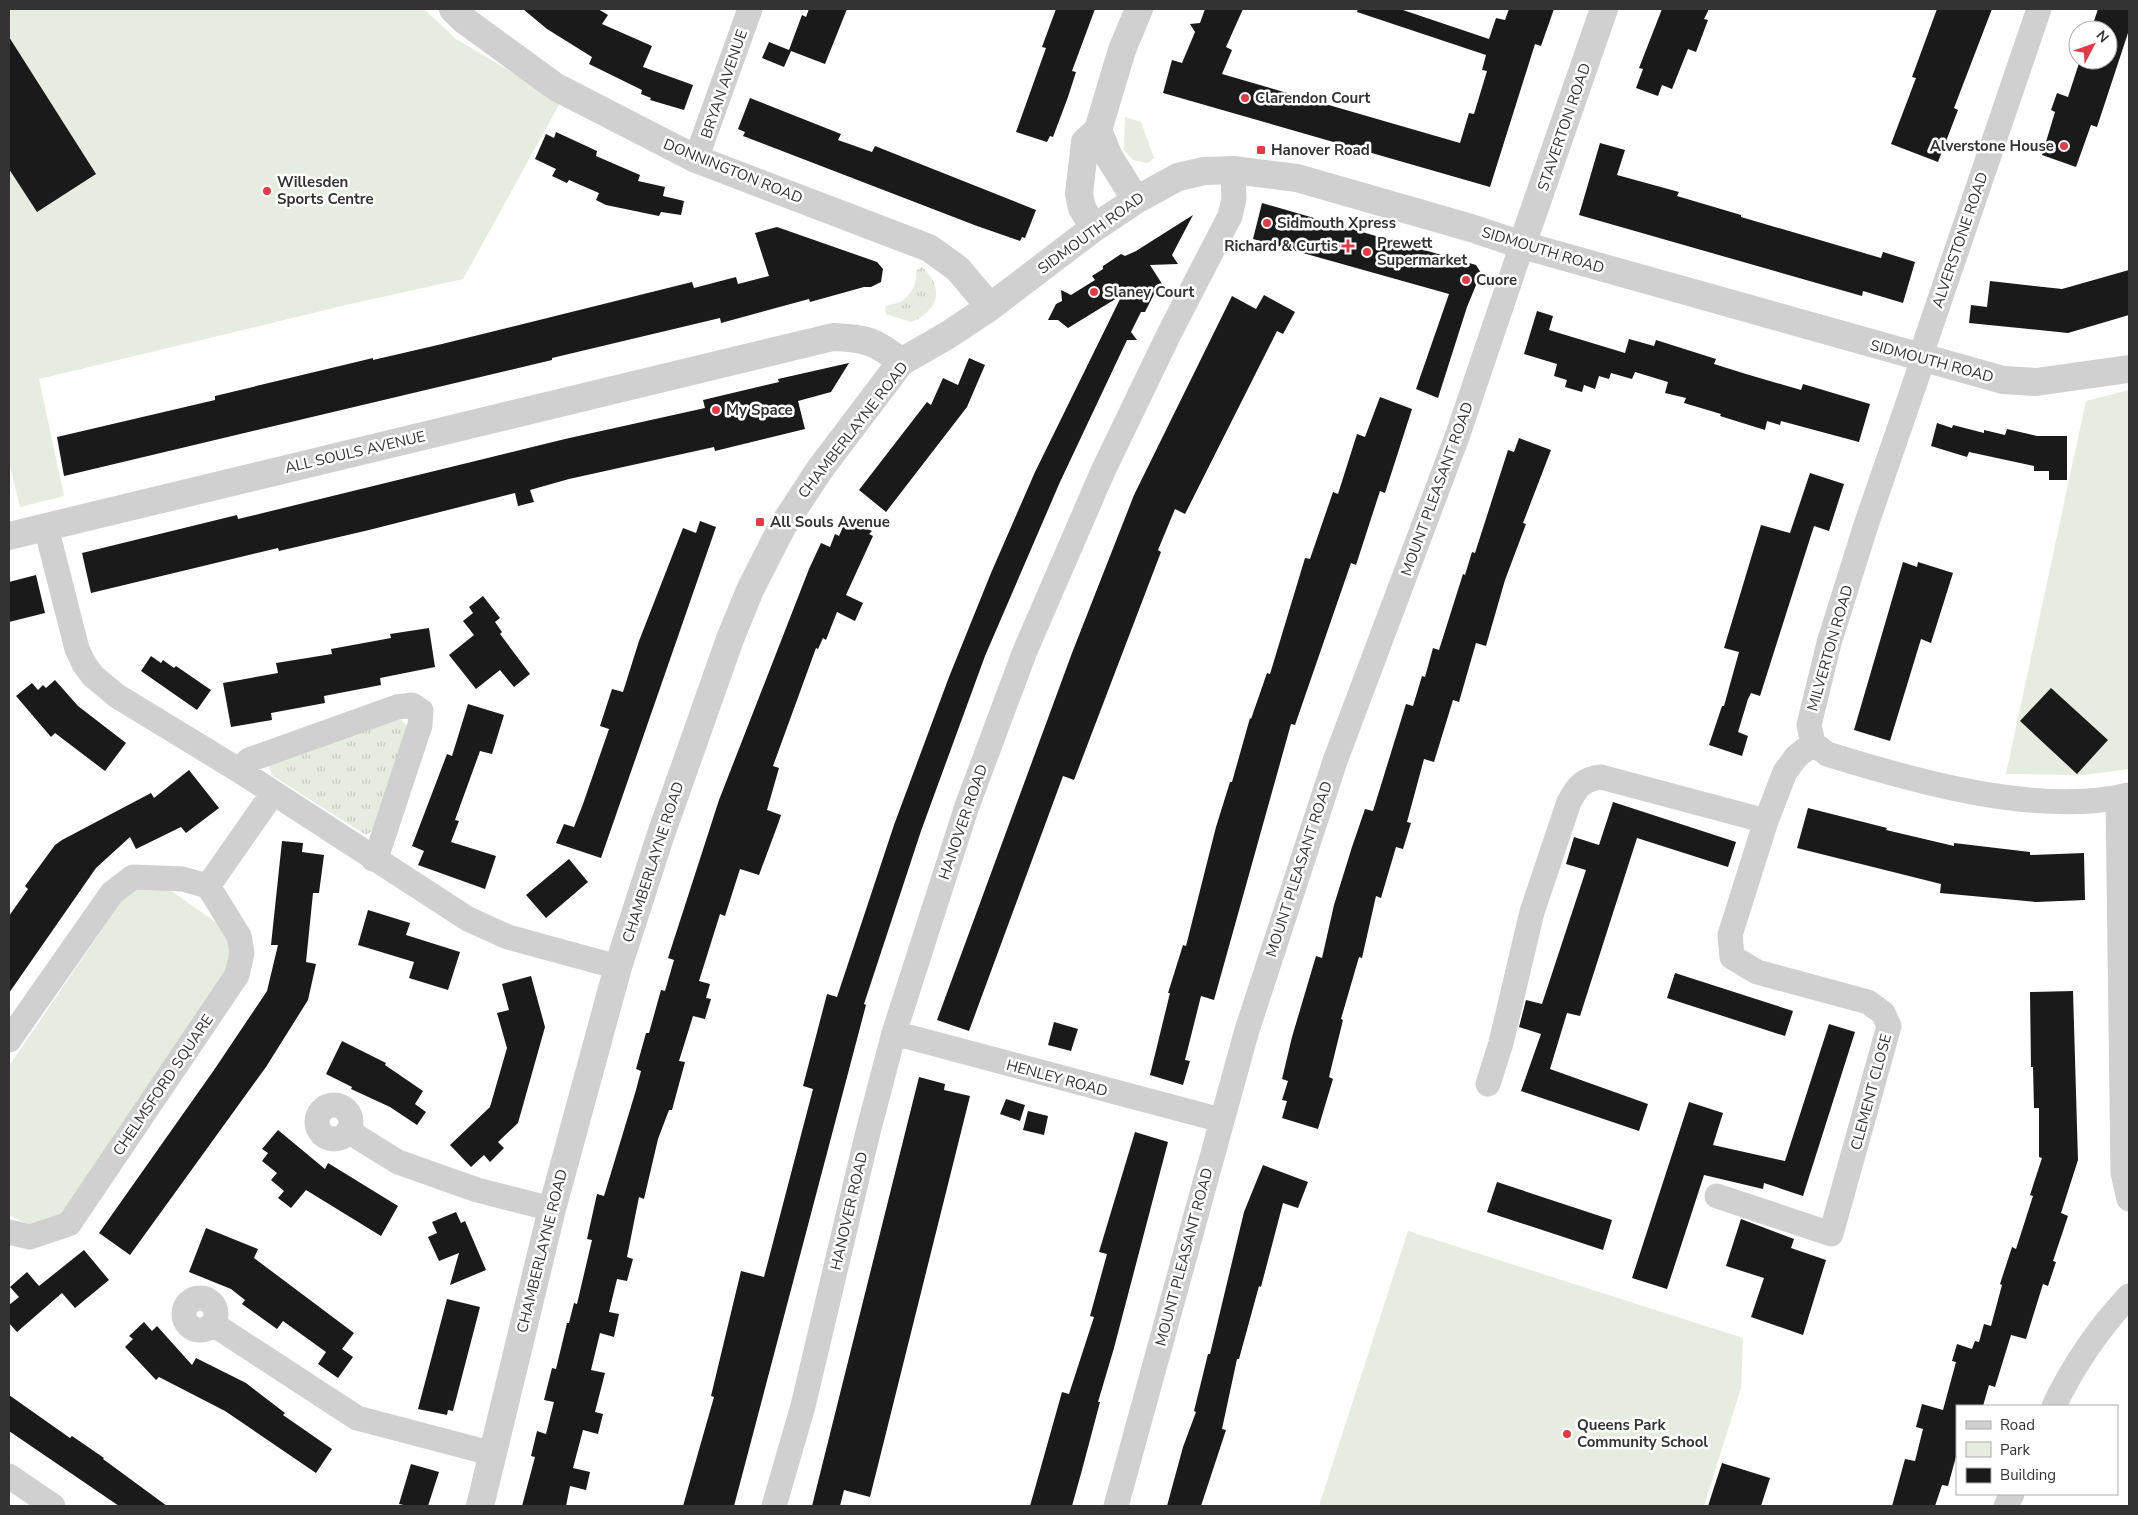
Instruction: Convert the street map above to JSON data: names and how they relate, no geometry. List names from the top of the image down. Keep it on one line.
{"streets":{"street":["BRYAN AVENUE","STAVERTON ROAD","DONNINGTON ROAD","SIDMOUTH ROAD","ALVERSTONE ROAD","CHAMBERLAYNE ROAD","ALL SOULS AVENUE","MOUNT PLEASANT ROAD","MILVERTON ROAD","HANOVER ROAD","HENLEY ROAD","CHELMSFORD SQUARE","CLEMENT CLOSE"]},"crossings":[["BRYAN AVENUE","DONNINGTON ROAD"],["STAVERTON ROAD","SIDMOUTH ROAD"],["STAVERTON ROAD","MOUNT PLEASANT ROAD"],["DONNINGTON ROAD","SIDMOUTH ROAD"],["DONNINGTON ROAD","CHAMBERLAYNE ROAD"],["SIDMOUTH ROAD","ALVERSTONE ROAD"],["SIDMOUTH ROAD","CHAMBERLAYNE ROAD"],["SIDMOUTH ROAD","MOUNT PLEASANT ROAD"],["SIDMOUTH ROAD","MILVERTON ROAD"],["SIDMOUTH ROAD","HANOVER ROAD"],["ALVERSTONE ROAD","MILVERTON ROAD"],["CHAMBERLAYNE ROAD","ALL SOULS AVENUE"],["MOUNT PLEASANT ROAD","HENLEY ROAD"],["MILVERTON ROAD","CLEMENT CLOSE"],["HANOVER ROAD","HENLEY ROAD"]],"places":{"other":["Clarendon Court","Alverstone House","Willesden Sports Centre","Sidmouth Xpress","Prewett Supermarket","Cuore","Slaney Court","My Space","Queens Park Community School"],"transit":["Hanover Road","All Souls Avenue"],"health":["Richard & Curtis"]},"legend":["Road","Park","Building"],"north":"top right"}
